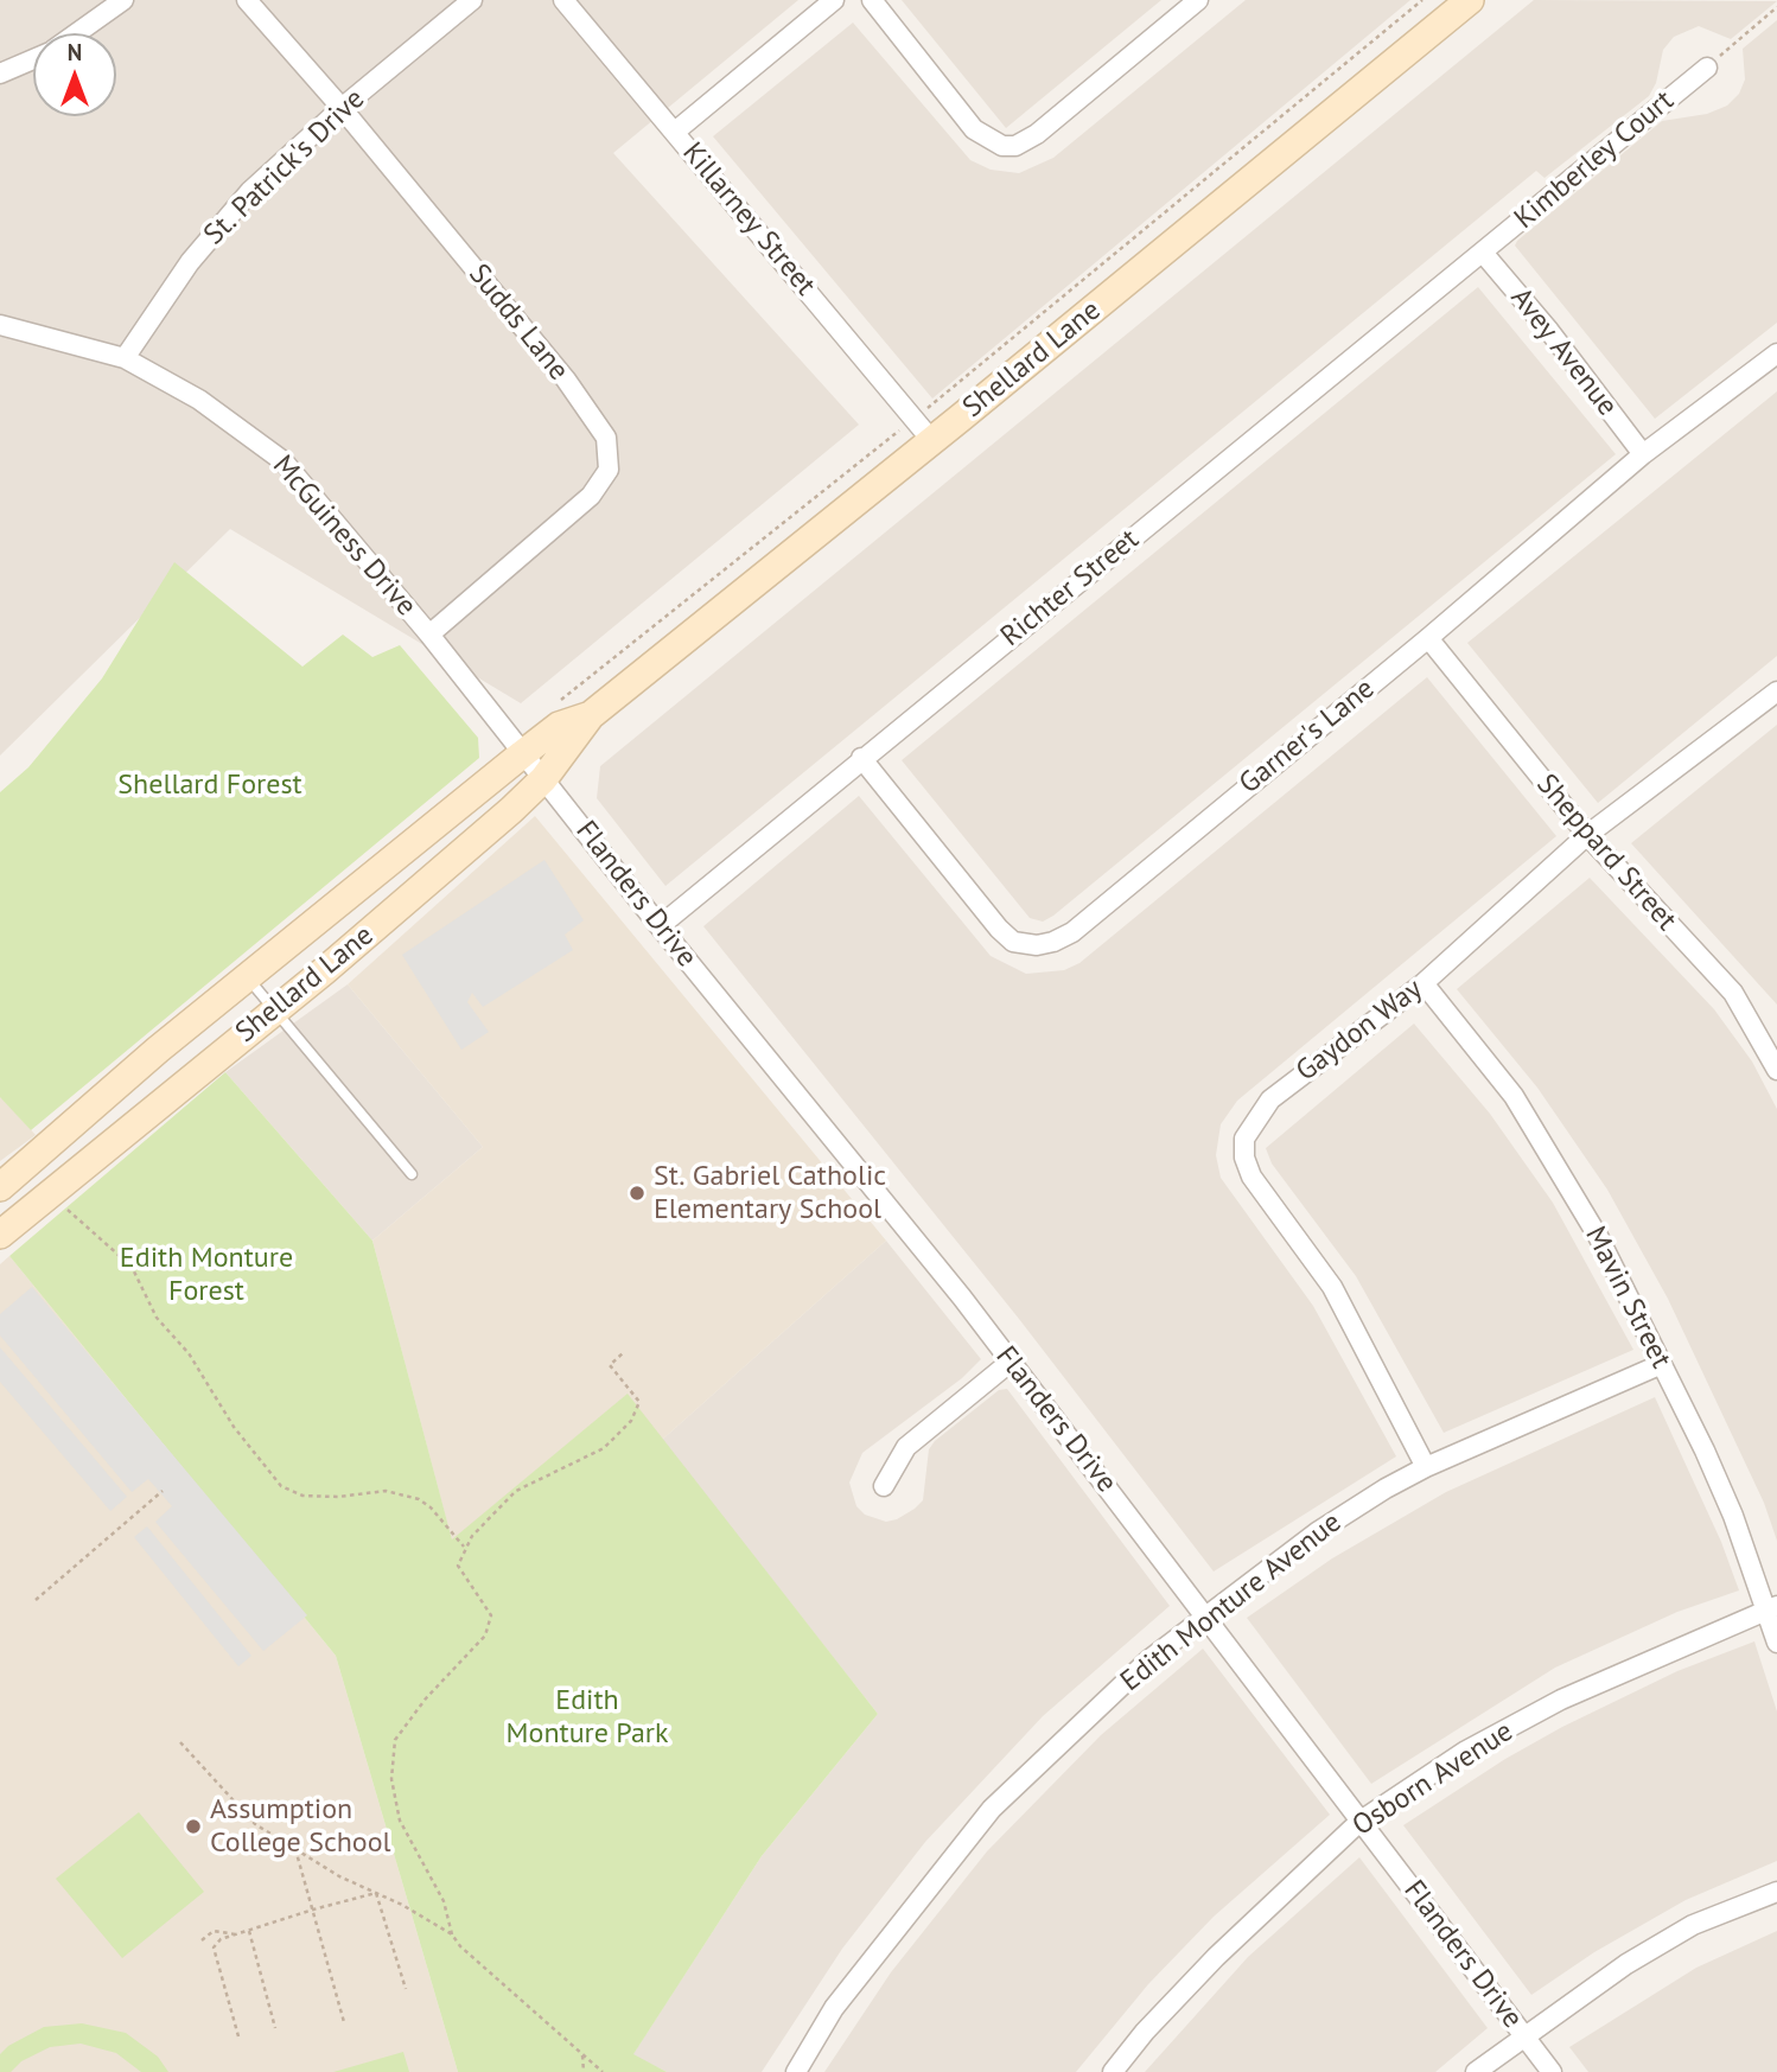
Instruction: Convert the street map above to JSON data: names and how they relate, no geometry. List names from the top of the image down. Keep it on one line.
{"streets":{"main road":["Shellard Lane"],"street":["Kimberley Court","St. Patrick's Drive","Killarney Street","Sudds Lane","Avey Avenue","McGuiness Drive","Richter Street","Garner's Lane","Sheppard Street","Flanders Drive","Gaydon Way","Mavin Street","Edith Monture Avenue","Osborn Avenue"]},"crossings":[["Kimberley Court","Avey Avenue"],["Kimberley Court","Richter Street"],["St. Patrick's Drive","Sudds Lane"],["St. Patrick's Drive","McGuiness Drive"],["Killarney Street","Shellard Lane"],["Sudds Lane","McGuiness Drive"],["Avey Avenue","Richter Street"],["Avey Avenue","Garner's Lane"],["Shellard Lane","McGuiness Drive"],["Shellard Lane","Flanders Drive"],["McGuiness Drive","Flanders Drive"],["Richter Street","Garner's Lane"],["Richter Street","Flanders Drive"],["Garner's Lane","Sheppard Street"],["Sheppard Street","Gaydon Way"],["Flanders Drive","Edith Monture Avenue"],["Flanders Drive","Osborn Avenue"],["Gaydon Way","Mavin Street"],["Gaydon Way","Edith Monture Avenue"],["Mavin Street","Edith Monture Avenue"],["Mavin Street","Osborn Avenue"]],"parks":["Shellard Forest","Edith Monture Forest","Edith Monture Park"],"places":["St. Gabriel Catholic Elementary School","Assumption College School"],"north":"top"}
